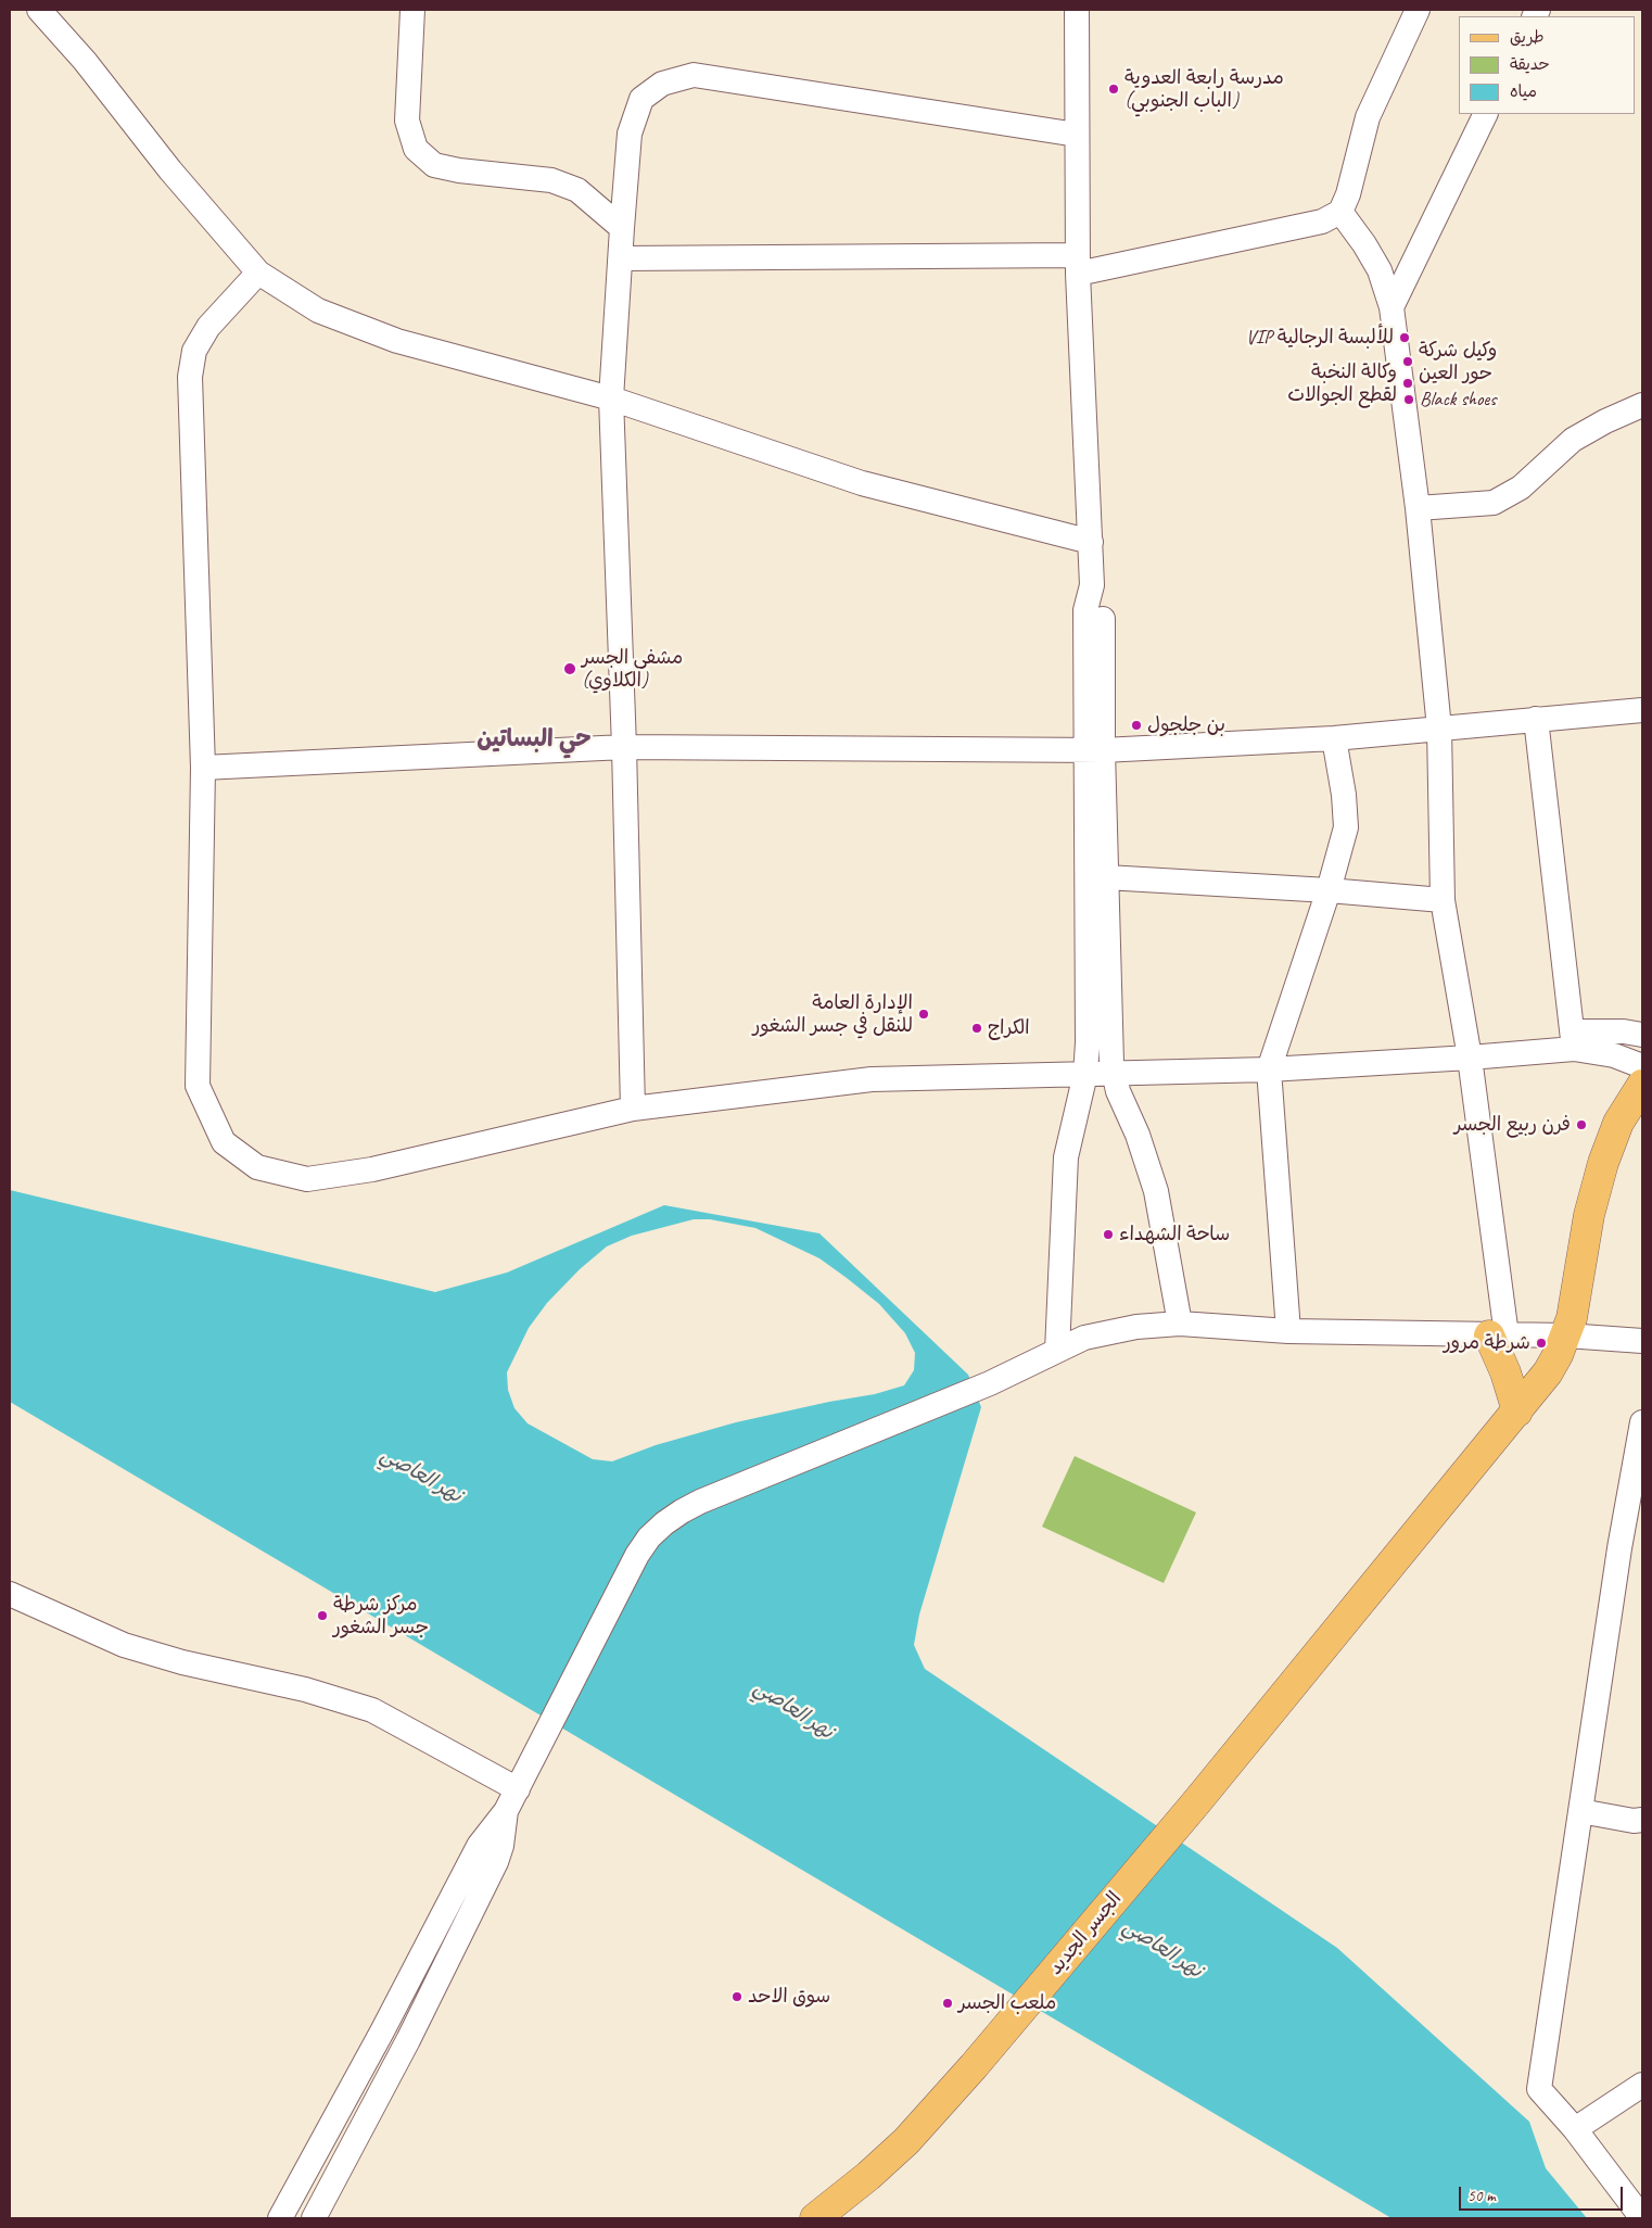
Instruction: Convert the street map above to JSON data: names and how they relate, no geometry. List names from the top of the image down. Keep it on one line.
{"streets":{"main road":["الجسر الجديد"]},"districts":["حي البساتين"],"water":["نهر العاصي"],"places":["مدرسة رابعة العدوية (الباب الجنوبي)","VIP للألبسة الرجالية","وكيل شركة حور العين","وكالة النخبة لقطع الجوالات","Black shoes","مشفى الجسر (الكلاوي)","بن جلجول","الإدارة العامة للنقل في جسر الشغور","الكراج","فرن ربيع الجسر","ساحة الشهداء","شرطة مرور","مركز شرطة جسر الشغور","سوق الاحد","ملعب الجسر"],"legend":["طريق","حديقة","مياه"],"scale_bar":"50 m"}
